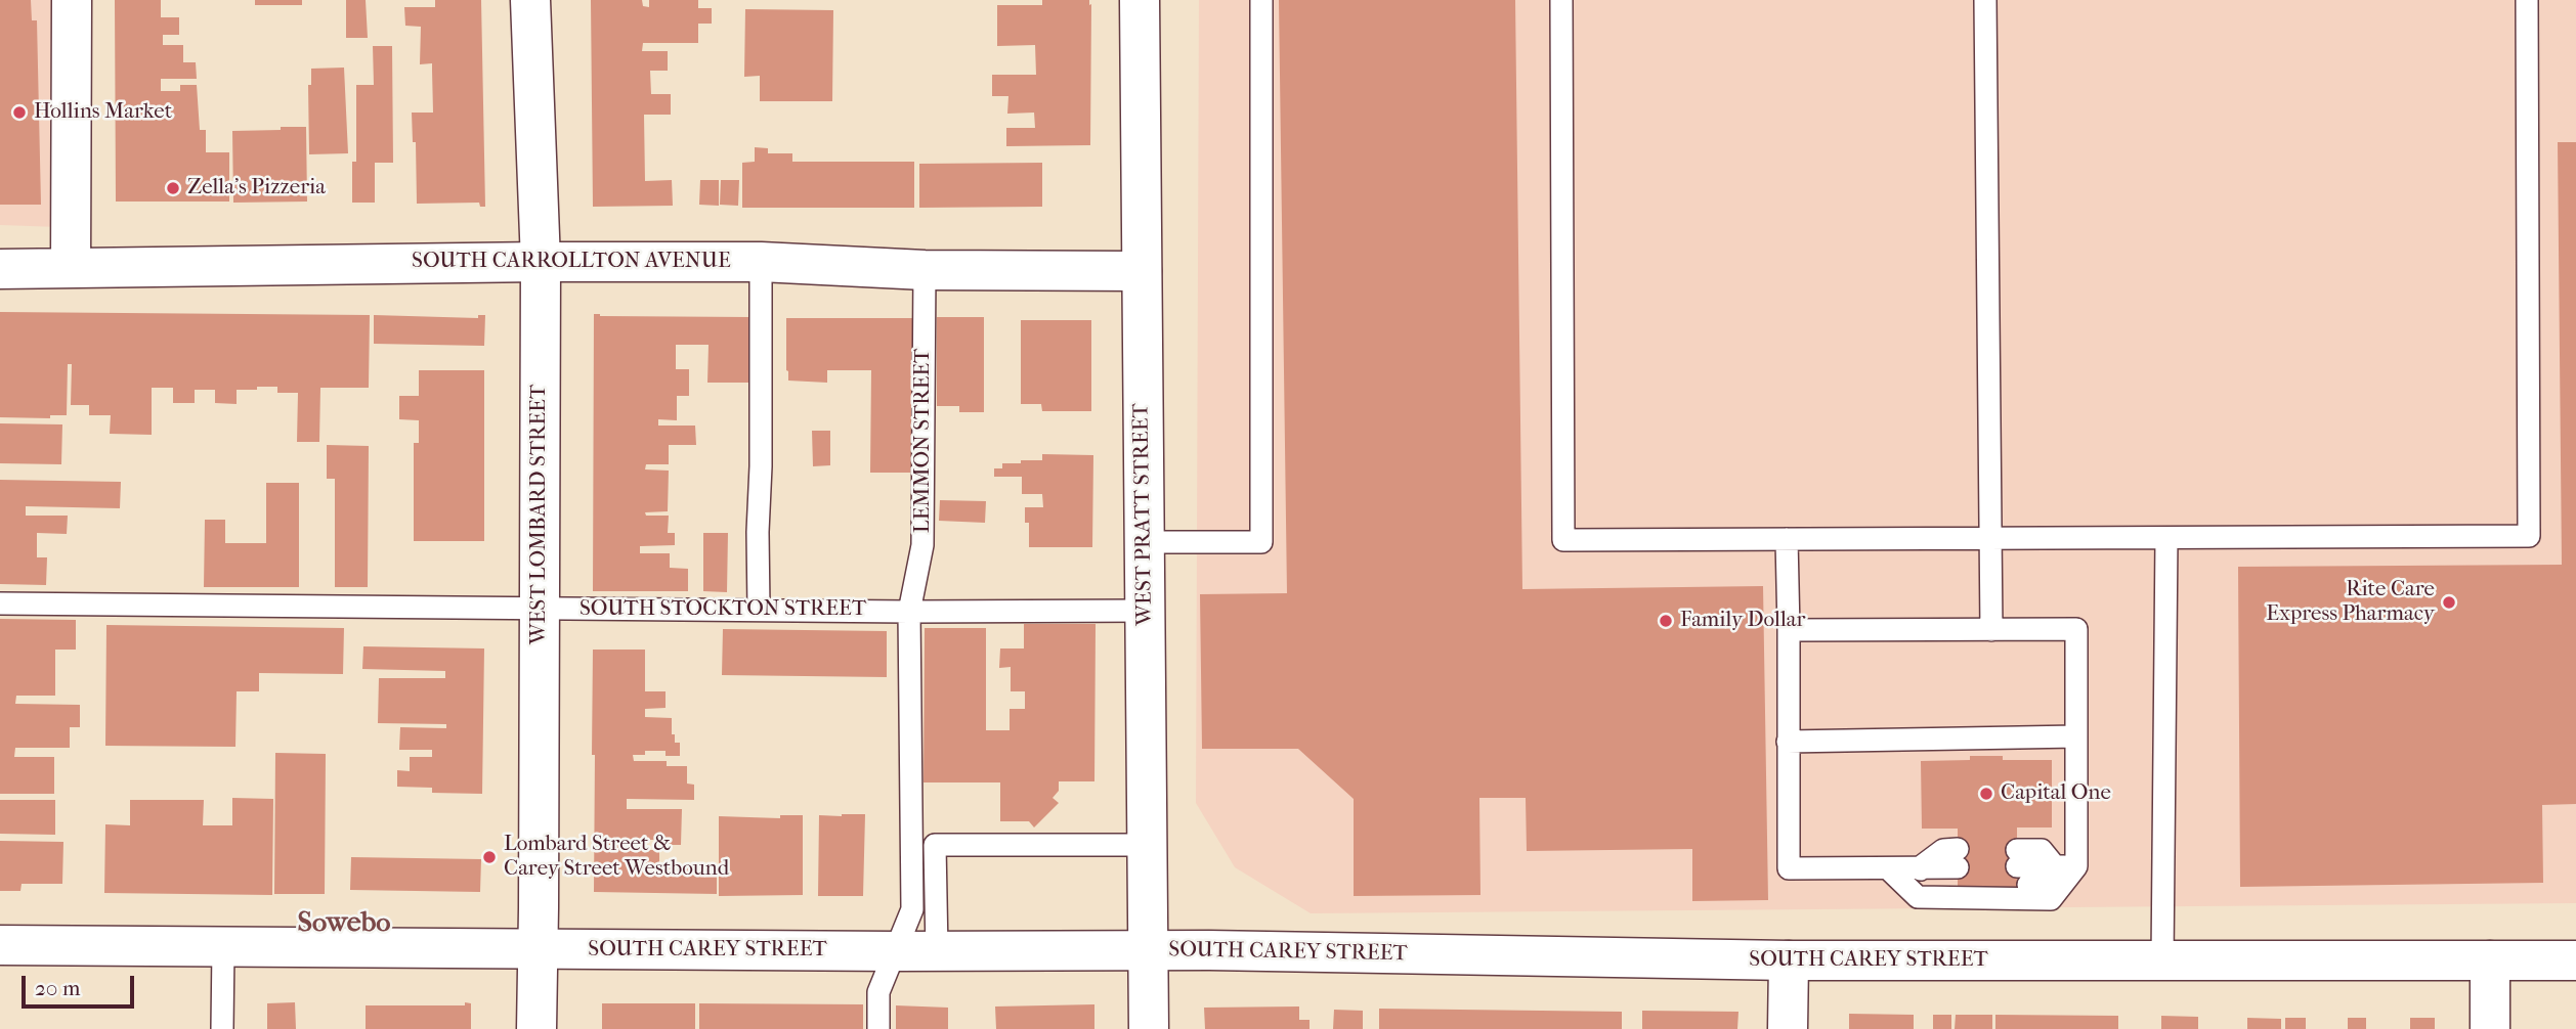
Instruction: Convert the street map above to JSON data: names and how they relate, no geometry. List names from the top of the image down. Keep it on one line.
{"streets":{"main road":["SOUTH CARROLLTON AVENUE","WEST LOMBARD STREET","WEST PRATT STREET","SOUTH CAREY STREET"],"lane":["LEMMON STREET","SOUTH STOCKTON STREET"]},"crossings":[["SOUTH CARROLLTON AVENUE","LEMMON STREET"],["SOUTH CARROLLTON AVENUE","WEST LOMBARD STREET"],["SOUTH CARROLLTON AVENUE","WEST PRATT STREET"],["LEMMON STREET","SOUTH STOCKTON STREET"],["LEMMON STREET","SOUTH CAREY STREET"],["WEST LOMBARD STREET","SOUTH STOCKTON STREET"],["WEST LOMBARD STREET","SOUTH CAREY STREET"],["WEST PRATT STREET","SOUTH STOCKTON STREET"],["WEST PRATT STREET","SOUTH CAREY STREET"]],"districts":["Sowebo"],"places":["Hollins Market","Zella's Pizzeria","Rite Care Express Pharmacy","Family Dollar","Capital One","Lombard Street & Carey Street Westbound"],"scale_bar":"20 m"}
